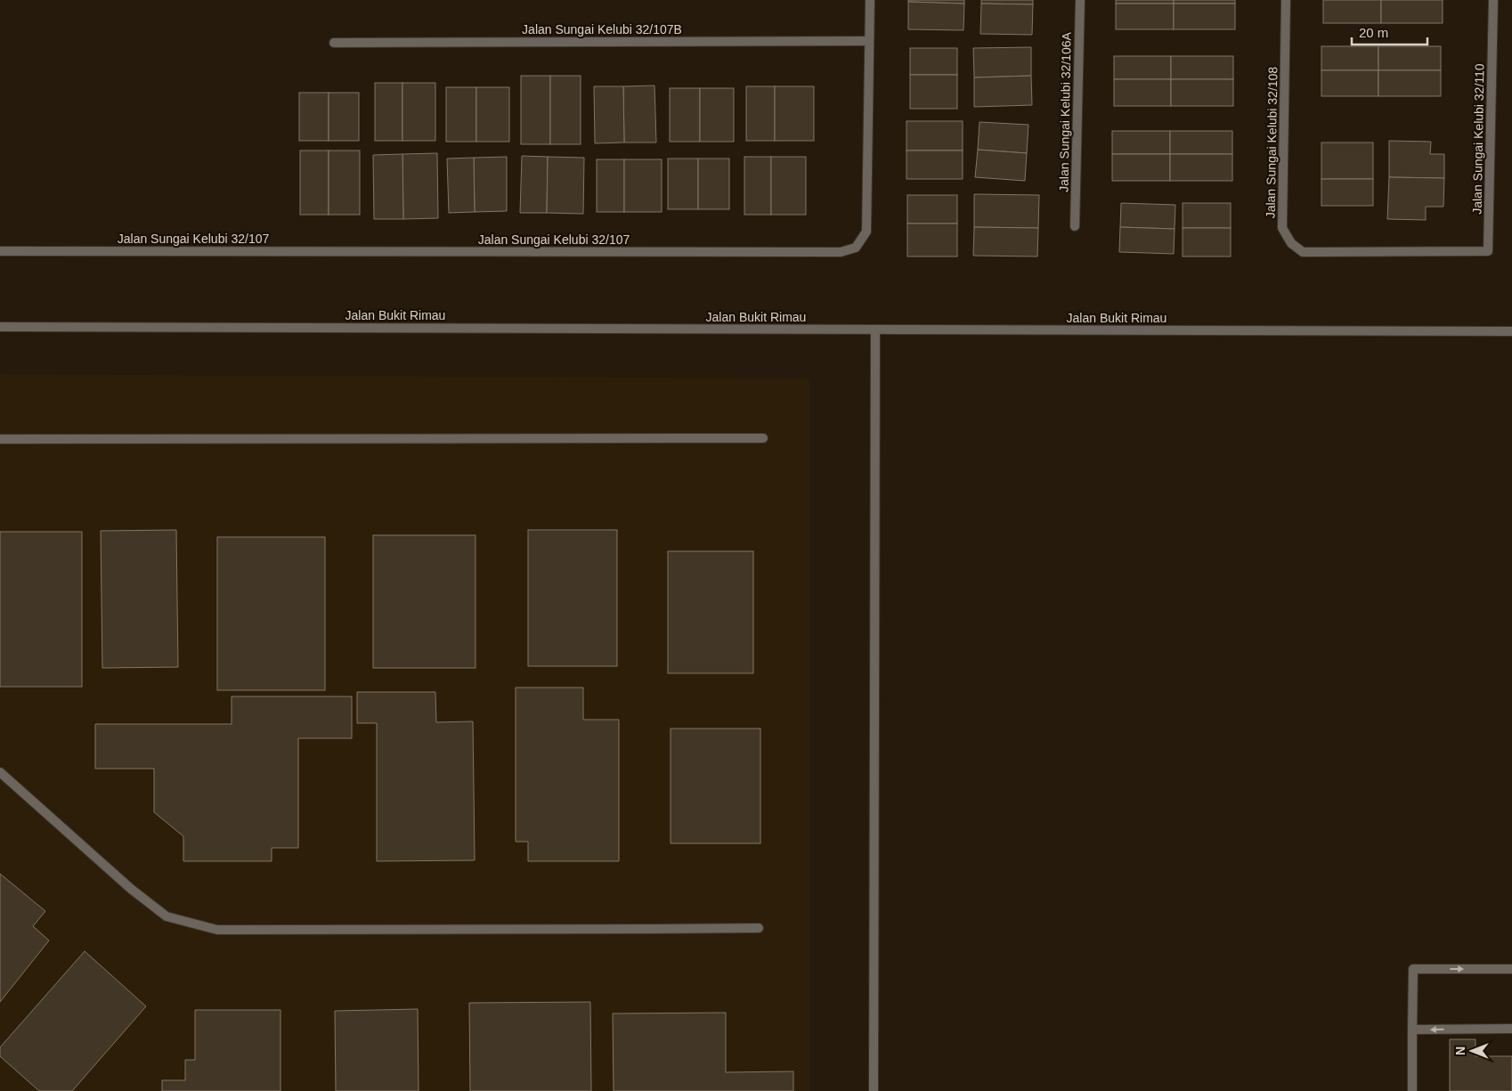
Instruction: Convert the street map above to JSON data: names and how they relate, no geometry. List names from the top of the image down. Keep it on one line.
{"streets":{"street":["Jalan Sungai Kelubi 32/107B","Jalan Sungai Kelubi 32/106A","Jalan Sungai Kelubi 32/110","Jalan Sungai Kelubi 32/108","Jalan Sungai Kelubi 32/107","Jalan Bukit Rimau"]},"crossings":[["Jalan Sungai Kelubi 32/107B","Jalan Sungai Kelubi 32/107"],["Jalan Sungai Kelubi 32/110","Jalan Sungai Kelubi 32/108"]],"scale_bar":"20 m","north":"left"}
